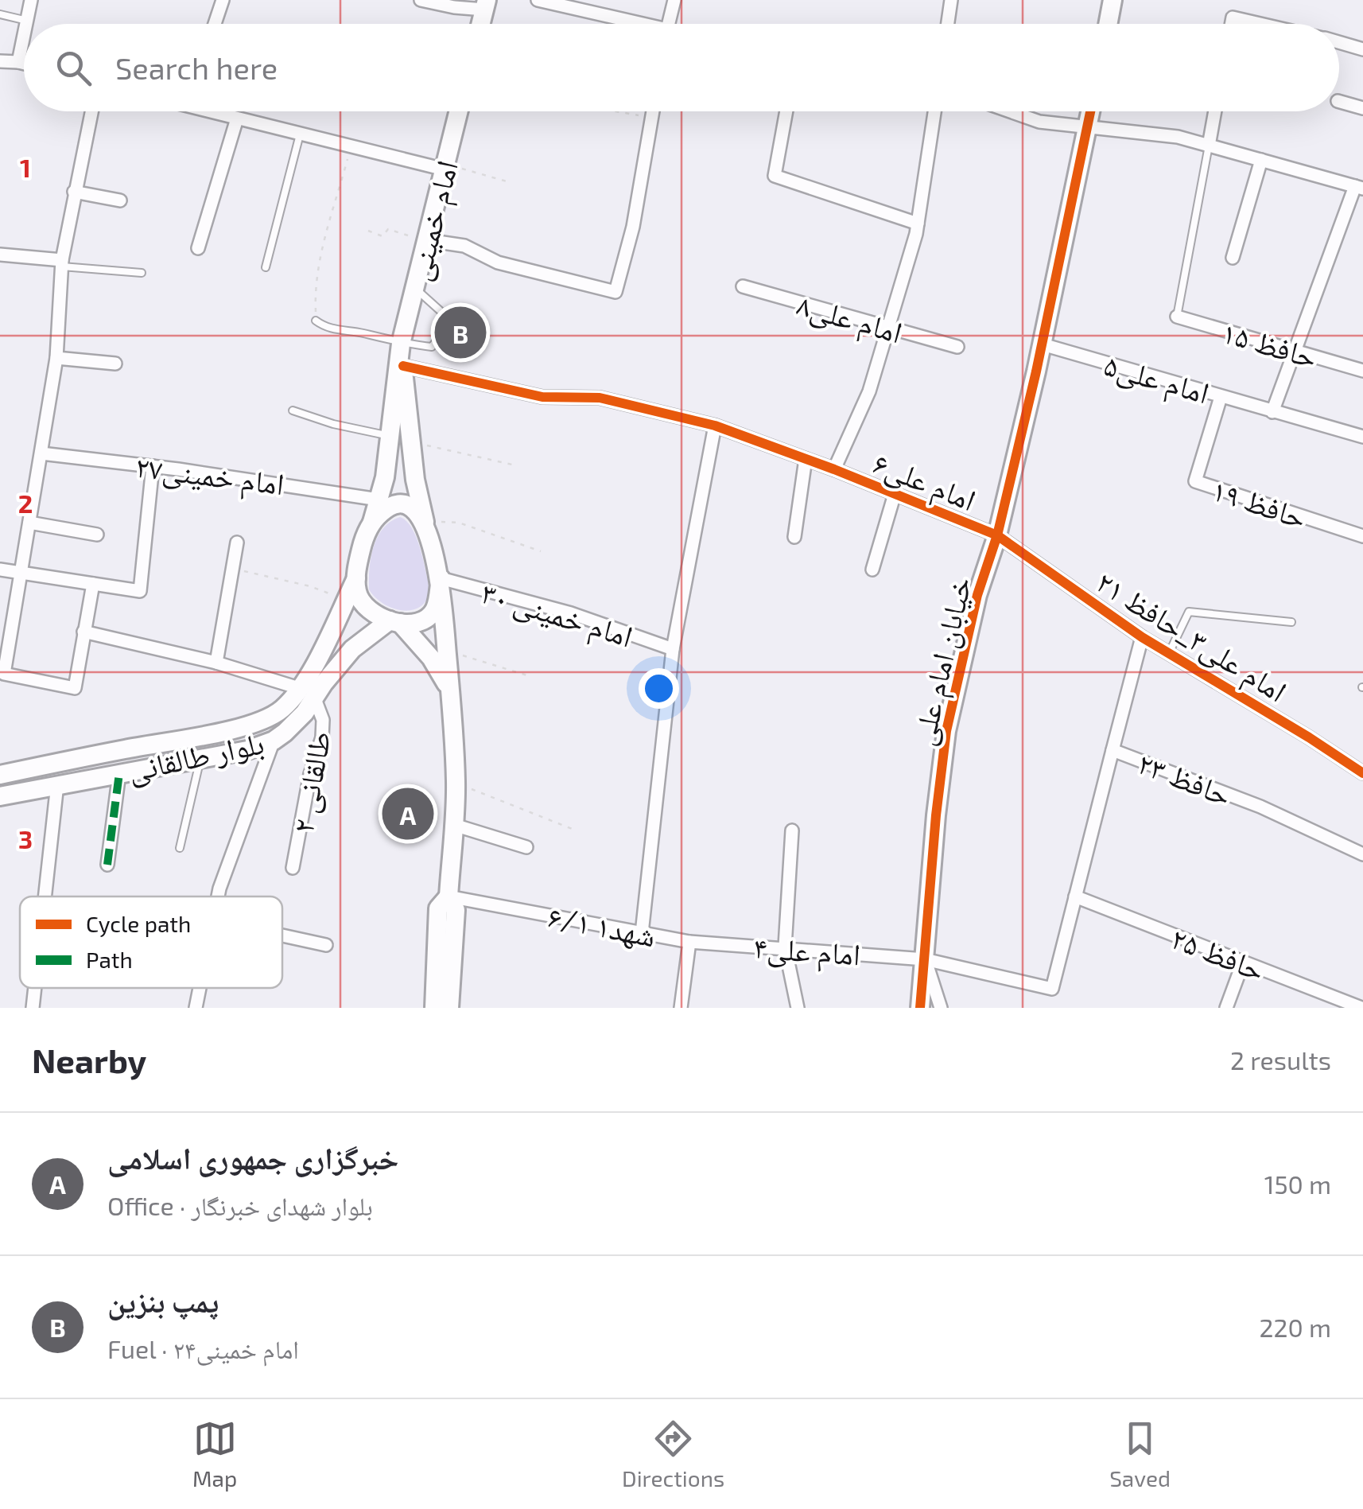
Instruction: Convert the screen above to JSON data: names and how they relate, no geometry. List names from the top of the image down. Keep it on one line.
{"streets":{"main road":["امام خمینی","خیابان امام علی","بلوار طالقانی"],"street":["امام علی۸","حافظ ۱۵","امام علی۵","امام خمینی۲۷","امام علی۶","حافظ ۱۹","امام خمینی ۳۰","امام علی۳_حافظ ۲۱","حافظ ۲۳","طالقانی ۲","شهد۱ ۶/۱","امام علی۴","حافظ ۲۵"]},"crossings":[["امام خمینی","امام خمینی۲۷"],["امام خمینی","امام علی۶"],["امام خمینی","امام خمینی ۳۰"],["امام خمینی","بلوار طالقانی"],["امام علی۵","حافظ ۱۹"],["امام علی۵","خیابان امام علی"],["امام علی۶","امام علی۳_حافظ ۲۱"],["امام علی۶","خیابان امام علی"],["امام خمینی ۳۰","بلوار طالقانی"],["امام علی۳_حافظ ۲۱","خیابان امام علی"],["امام علی۳_حافظ ۲۱","حافظ ۲۳"],["خیابان امام علی","امام علی۴"],["بلوار طالقانی","طالقانی ۲"],["شهد۱ ۶/۱","امام علی۴"],["امام علی۴","حافظ ۲۵"]],"legend":["Cycle path","Path"],"page":{"search":"Search here","pins":["B","A"],"heading":["Nearby","2 results"],"list":[{"mark":"A","name":"خبرگزاری جمهوری اسلامی","note":"Office · بلوار شهدای خبرنگار","value":"150 m"},{"mark":"B","name":"پمپ بنزین","note":"Fuel · امام خمینی۲۴","value":"220 m"}],"nav":["Map","Directions","Saved"]},"grid":{"rows":["1","2","3"]}}
